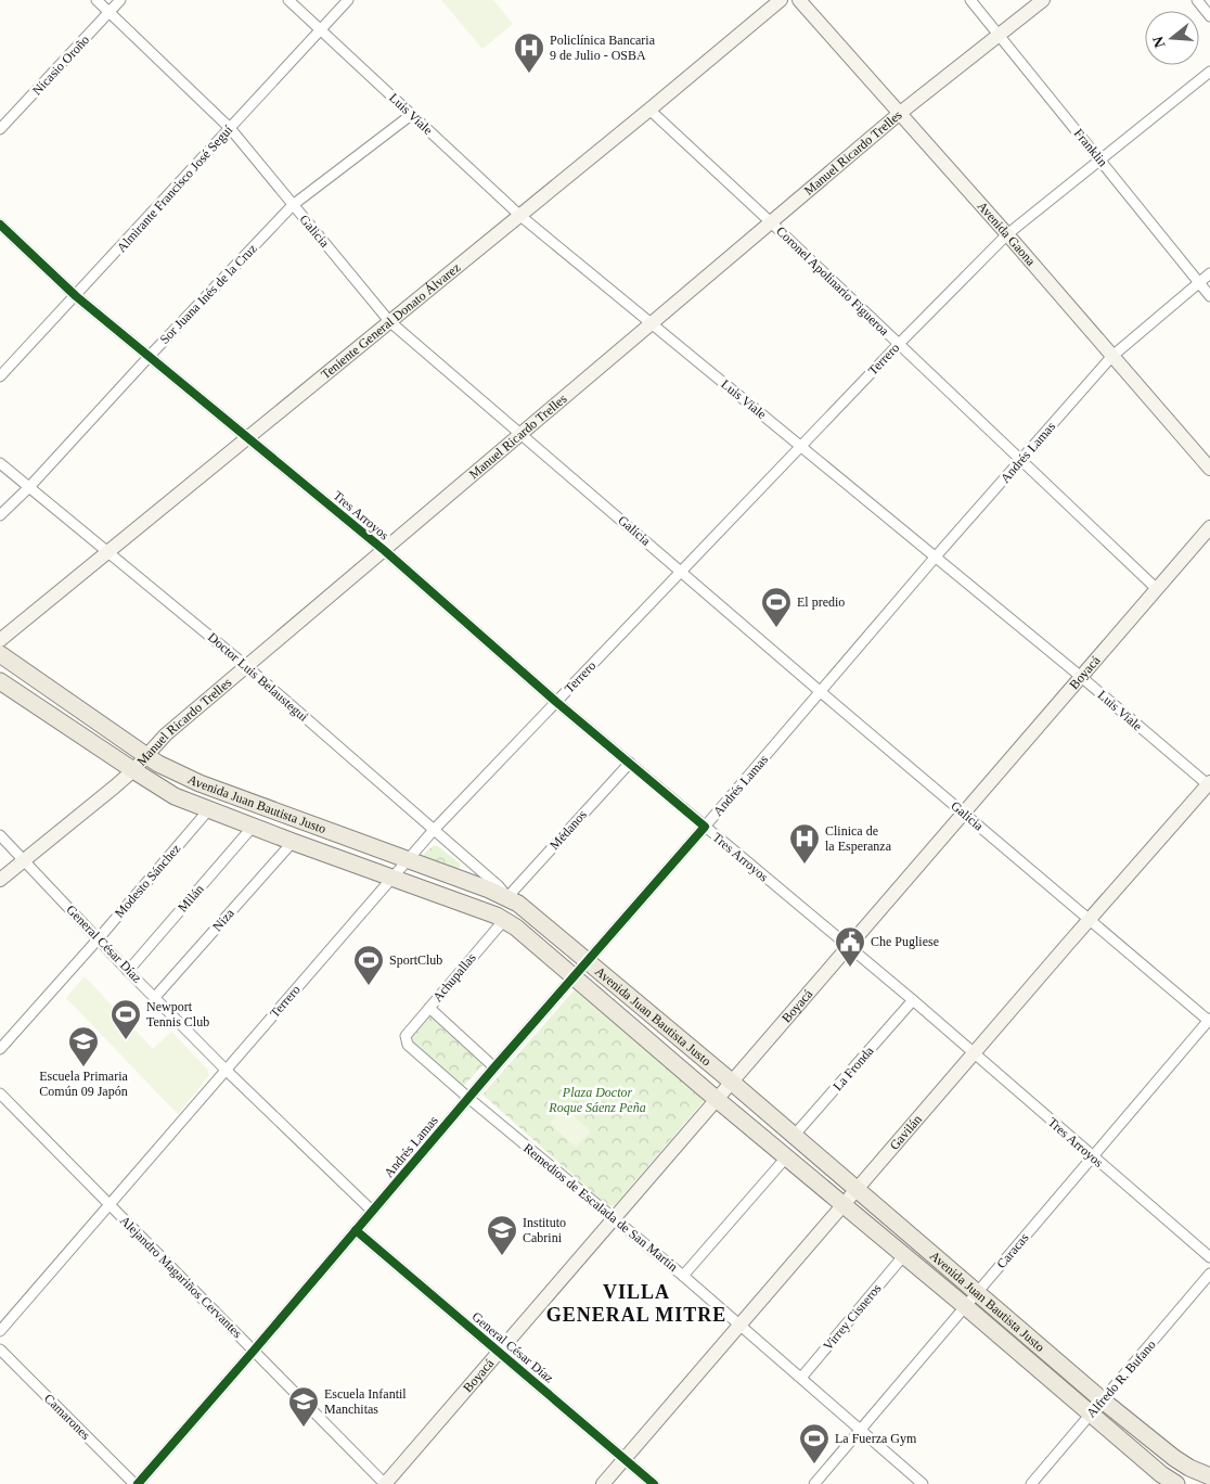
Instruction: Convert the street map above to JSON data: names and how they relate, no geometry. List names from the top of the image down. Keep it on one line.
{"streets":{"main road":["Avenida Juan Bautista Justo"],"street":["Nicasio Oroño","Luis Viale","Franklin","Manuel Ricardo Trelles","Almirante Francisco José Seguí","Galicia","Avenida Gaona","Coronel Apolinario Figueroa","Sor Juana Inés de la Cruz","Teniente General Donato Álvarez","Terrero","Andrés Lamas","Tres Arroyos","Boyacá","Doctor Luis Belaustegui","Médanos","Modesto Sánchez","Milán","Niza","General César Díaz","Achupallas","La Fronda","Gavilán","Remedios de Escalada de San Martín","Caracas","Alejandro Magariños Cervantes","Virrey Cisneros","Alfredo R. Bufano","Camarones"]},"crossings":[["Nicasio Oroño","Galicia"],["Luis Viale","Manuel Ricardo Trelles"],["Luis Viale","Almirante Francisco José Seguí"],["Luis Viale","Sor Juana Inés de la Cruz"],["Luis Viale","Teniente General Donato Álvarez"],["Luis Viale","Terrero"],["Luis Viale","Andrés Lamas"],["Luis Viale","Boyacá"],["Luis Viale","Gavilán"],["Franklin","Manuel Ricardo Trelles"],["Franklin","Terrero"],["Franklin","Andrés Lamas"],["Manuel Ricardo Trelles","Galicia"],["Manuel Ricardo Trelles","Avenida Gaona"],["Manuel Ricardo Trelles","Coronel Apolinario Figueroa"],["Manuel Ricardo Trelles","Tres Arroyos"],["Manuel Ricardo Trelles","Doctor Luis Belaustegui"],["Manuel Ricardo Trelles","Avenida Juan Bautista Justo"],["Manuel Ricardo Trelles","General César Díaz"],["Almirante Francisco José Seguí","Galicia"],["Almirante Francisco José Seguí","Tres Arroyos"],["Galicia","Sor Juana Inés de la Cruz"],["Galicia","Teniente General Donato Álvarez"],["Galicia","Terrero"],["Galicia","Andrés Lamas"],["Galicia","Boyacá"],["Galicia","Gavilán"],["Galicia","Caracas"],["Avenida Gaona","Terrero"],["Avenida Gaona","Andrés Lamas"],["Coronel Apolinario Figueroa","Teniente General Donato Álvarez"],["Coronel Apolinario Figueroa","Terrero"],["Coronel Apolinario Figueroa","Andrés Lamas"],["Coronel Apolinario Figueroa","Boyacá"],["Sor Juana Inés de la Cruz","Tres Arroyos"],["Sor Juana Inés de la Cruz","Doctor Luis Belaustegui"],["Teniente General Donato Álvarez","Tres Arroyos"],["Teniente General Donato Álvarez","Doctor Luis Belaustegui"],["Terrero","Tres Arroyos"],["Terrero","Doctor Luis Belaustegui"],["Terrero","Avenida Juan Bautista Justo"],["Terrero","General César Díaz"],["Terrero","Alejandro Magariños Cervantes"],["Andrés Lamas","Tres Arroyos"],["Andrés Lamas","Avenida Juan Bautista Justo"],["Andrés Lamas","General César Díaz"],["Andrés Lamas","Remedios de Escalada de San Martín"],["Andrés Lamas","Alejandro Magariños Cervantes"],["Andrés Lamas","Camarones"],["Tres Arroyos","Boyacá"],["Tres Arroyos","Médanos"],["Tres Arroyos","La Fronda"],["Tres Arroyos","Gavilán"],["Tres Arroyos","Caracas"],["Boyacá","Avenida Juan Bautista Justo"],["Boyacá","General César Díaz"],["Boyacá","Remedios de Escalada de San Martín"],["Boyacá","Alejandro Magariños Cervantes"],["Doctor Luis Belaustegui","Avenida Juan Bautista Justo"],["Doctor Luis Belaustegui","Médanos"],["Avenida Juan Bautista Justo","Médanos"],["Avenida Juan Bautista Justo","Modesto Sánchez"],["Avenida Juan Bautista Justo","Milán"],["Avenida Juan Bautista Justo","Niza"],["Avenida Juan Bautista Justo","Achupallas"],["Avenida Juan Bautista Justo","La Fronda"],["Avenida Juan Bautista Justo","Gavilán"],["Avenida Juan Bautista Justo","Caracas"],["Avenida Juan Bautista Justo","Virrey Cisneros"],["Avenida Juan Bautista Justo","Alfredo R. Bufano"],["Modesto Sánchez","General César Díaz"],["Milán","General César Díaz"],["Niza","General César Díaz"],["General César Díaz","Gavilán"],["Achupallas","Remedios de Escalada de San Martín"],["Gavilán","Remedios de Escalada de San Martín"],["Remedios de Escalada de San Martín","Caracas"],["Remedios de Escalada de San Martín","Virrey Cisneros"]],"districts":["VILLA GENERAL MITRE"],"parks":["Plaza Doctor Roque Sáenz Peña"],"places":{"hospital":["Policlínica Bancaria 9 de Julio - OSBA","Clinica de la Esperanza"],"sports":["El predio","SportClub","Newport Tennis Club","La Fuerza Gym"],"public building":["Che Pugliese"],"school or university":["Escuela Primaria Común 09 Japón","Instituto Cabrini","Escuela Infantil Manchitas"]},"north":"left"}
